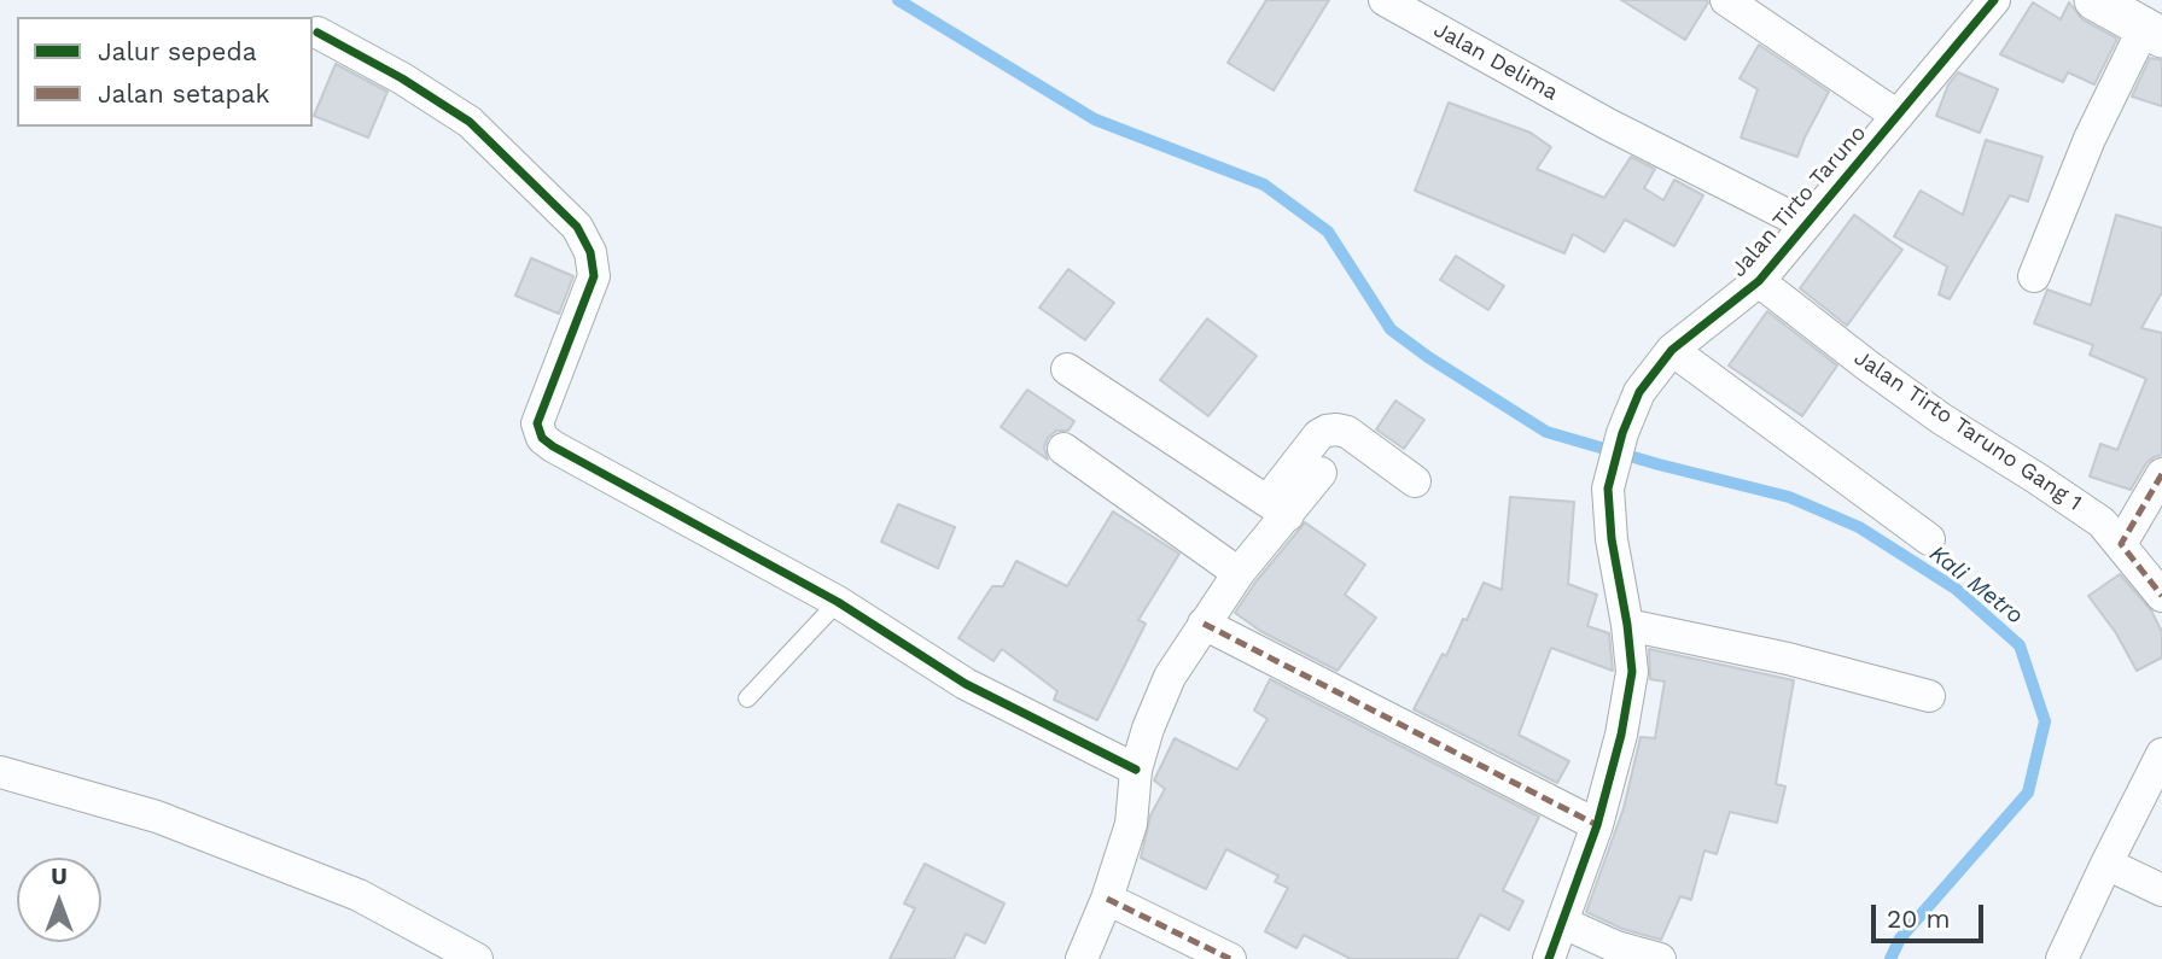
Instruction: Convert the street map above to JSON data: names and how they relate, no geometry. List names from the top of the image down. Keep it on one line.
{"streets":{"street":["Jalan Delima","Jalan Tirto Taruno","Jalan Tirto Taruno Gang 1"]},"crossings":[["Jalan Delima","Jalan Tirto Taruno"],["Jalan Tirto Taruno","Jalan Tirto Taruno Gang 1"]],"water":["Kali Metro"],"legend":["Jalur sepeda","Jalan setapak"],"scale_bar":"20 m","north":"top"}
